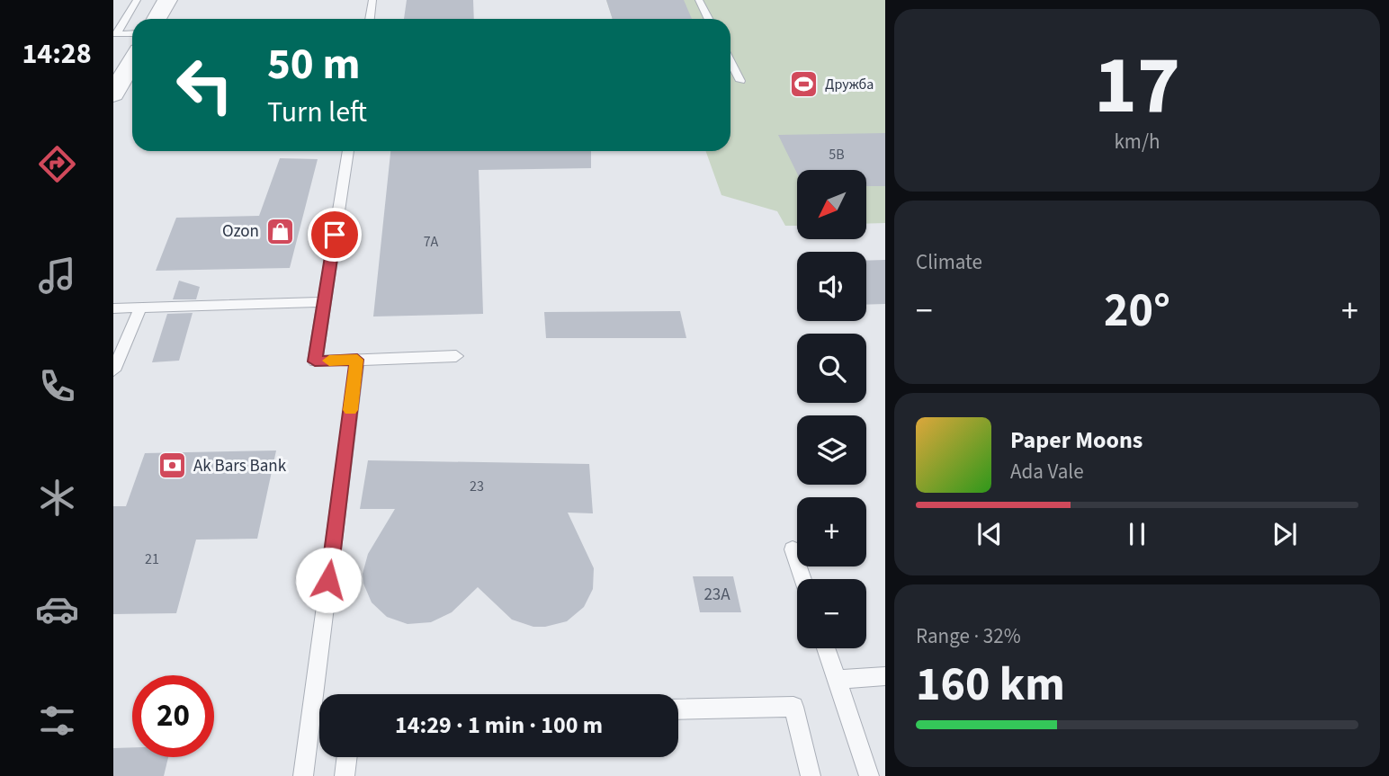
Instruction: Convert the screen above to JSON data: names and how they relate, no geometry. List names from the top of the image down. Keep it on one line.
{"places":{"sports":["Дружба"],"shop":["Ozon"],"bank":["Ak Bars Bank"]},"house_numbers":["5В","7А","23","21","23А"],"north":"bottom left","page":{"tabs":"14:28","tile":[["17","km/h"],"Climate",["Range · 32%","160 km"]],"turn":["50 m","Turn left"],"map_buttons":["+","−"],"heat":["−","20°","+"],"song":["Paper Moons","Ada Vale"],"limit":"20","trip":"14:29 · 1 min · 100 m"}}
